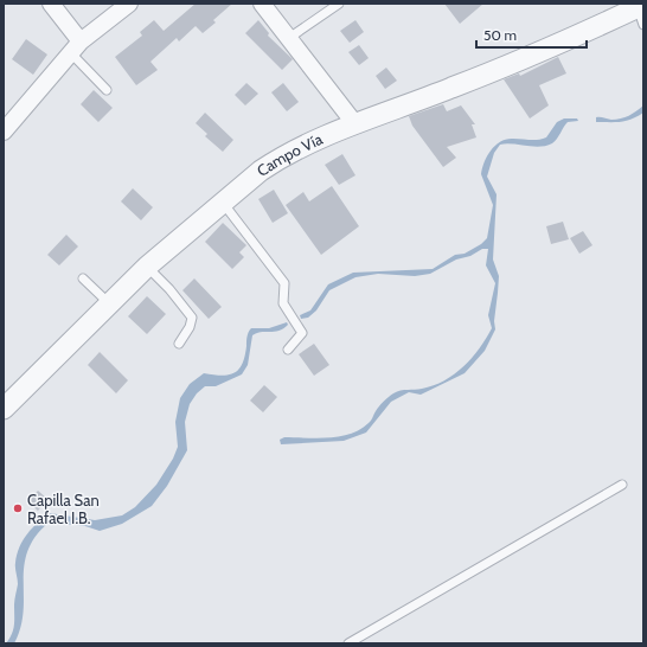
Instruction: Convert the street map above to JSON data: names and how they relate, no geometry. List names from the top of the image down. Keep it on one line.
{"streets":{"street":["Campo Vía"]},"places":["Capilla San Rafael I.B."],"scale_bar":"50 m"}
